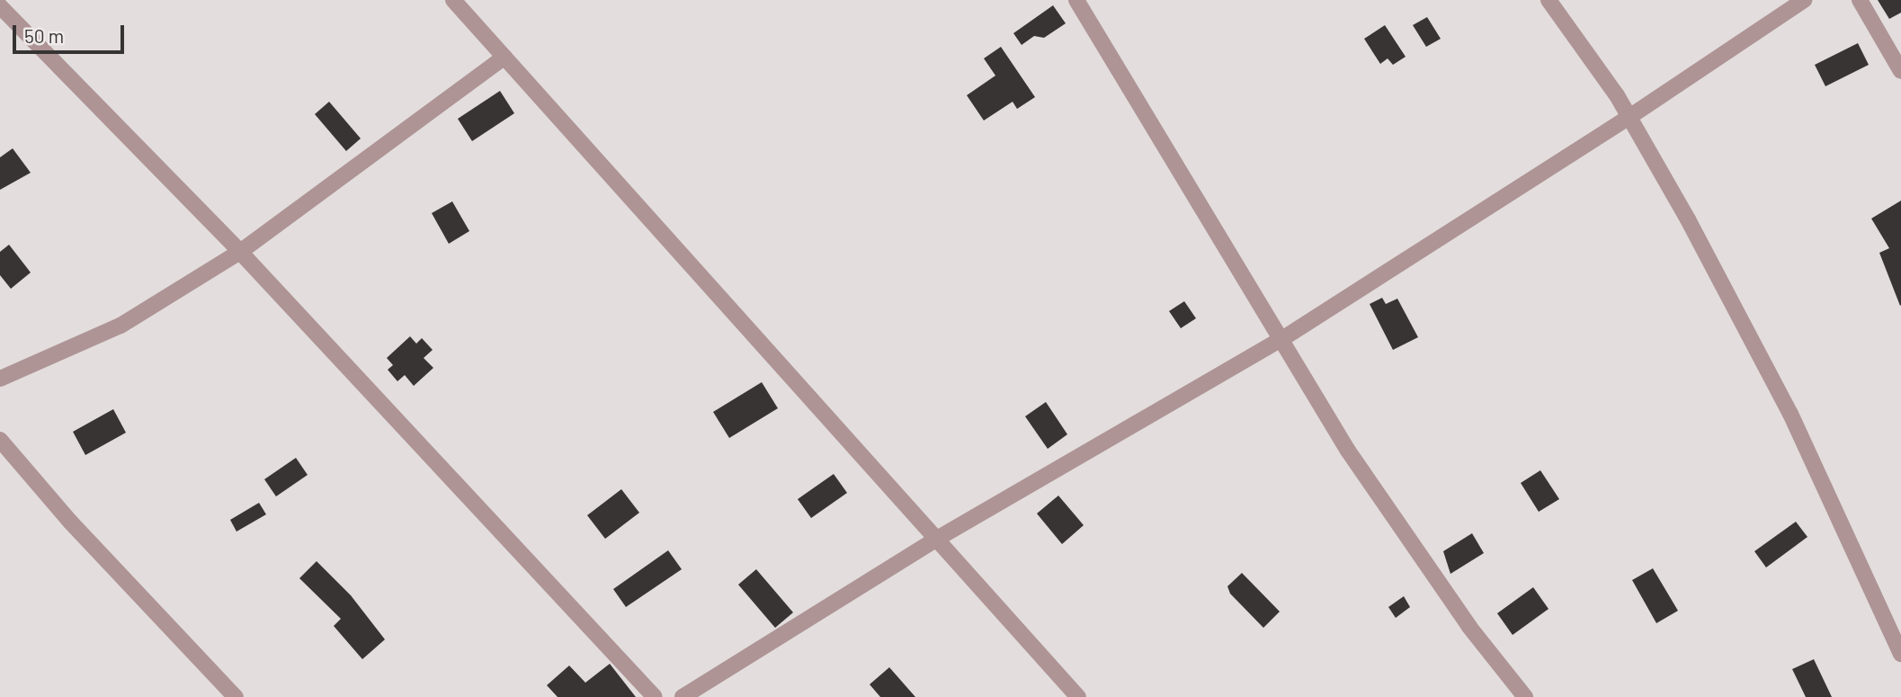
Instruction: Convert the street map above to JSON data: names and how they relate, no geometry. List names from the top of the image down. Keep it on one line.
{"scale_bar":"50 m"}
